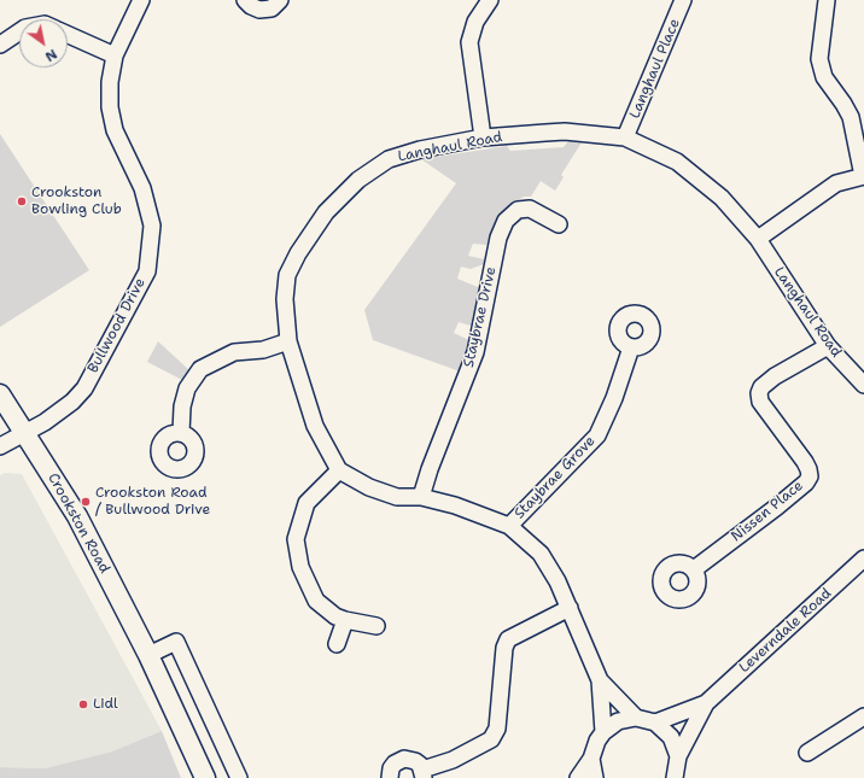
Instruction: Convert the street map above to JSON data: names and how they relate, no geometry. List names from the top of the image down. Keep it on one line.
{"streets":{"main road":["Crookston Road"],"street":["Langhaul Place","Langhaul Road","Staybrae Drive","Bullwood Drive","Staybrae Grove","Nissen Place","Leverndale Road"]},"crossings":[["Langhaul Place","Langhaul Road"],["Langhaul Road","Nissen Place"],["Bullwood Drive","Crookston Road"]],"places":["Crookston Bowling Club","Crookston Road / Bullwood Drive","Lidl"],"north":"bottom right"}
